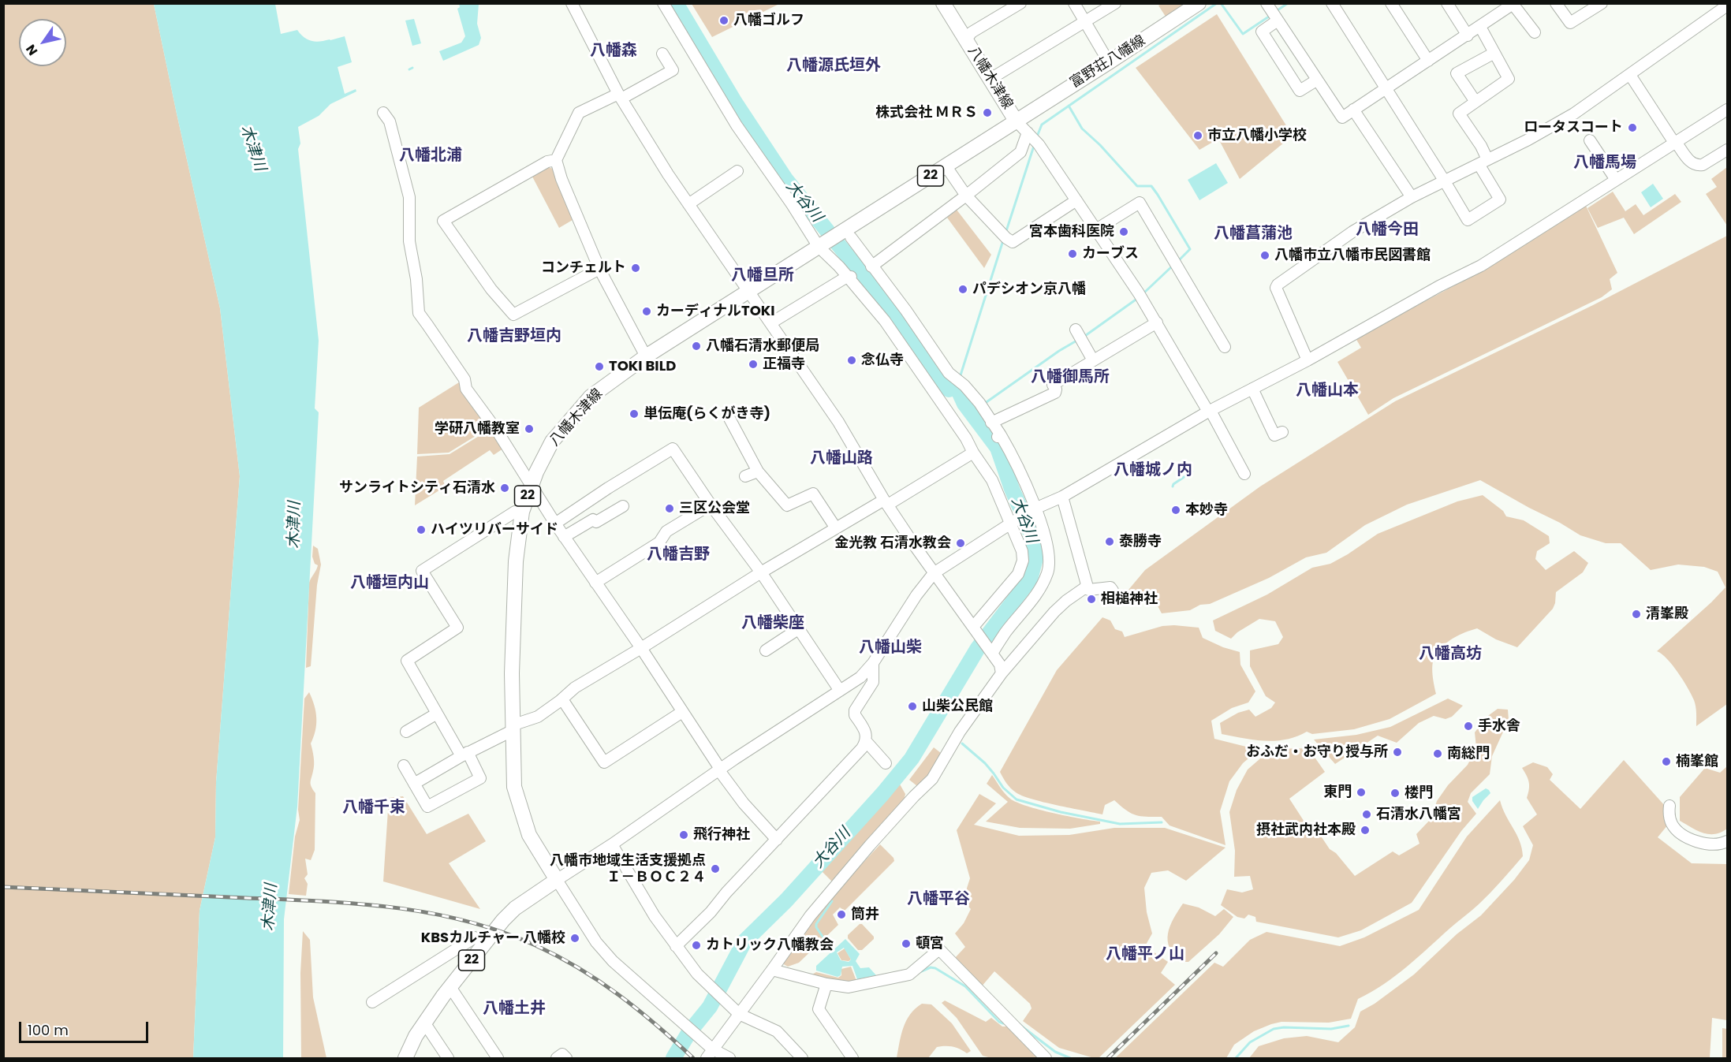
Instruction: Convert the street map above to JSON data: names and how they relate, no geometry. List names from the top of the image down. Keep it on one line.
{"streets":{"main road":["富野荘八幡線","八幡木津線","22"]},"crossings":[["富野荘八幡線","八幡木津線"],["八幡木津線","22"]],"districts":["八幡森","八幡源氏垣外","八幡北浦","八幡馬場","八幡今田","八幡菖蒲池","八幡旦所","八幡吉野垣内","八幡御馬所","八幡山本","八幡山路","八幡城ノ内","八幡吉野","八幡垣内山","八幡柴座","八幡山柴","八幡高坊","八幡千束","八幡平谷","八幡平ノ山","八幡土井"],"water":["木津川","大谷川"],"places":["八幡ゴルフ","株式会社 ＭＲＳ","ロータスコート","市立八幡小学校","宮本歯科医院","カーブス","八幡市立八幡市民図書館","コンチェルト","パデシオン京八幡","カーディナルTOKI","八幡石清水郵便局","念仏寺","正福寺","TOKI BILD","単伝庵(らくがき寺)","学研八幡教室","サンライトシティ石清水","三区公会堂","本妙寺","ハイツリバーサイド","泰勝寺","金光教 石清水教会","相槌神社","清峯殿","山柴公民館","手水舎","おふだ・お守り授与所","南総門","楠峯館","東門","楼門","石清水八幡宮","摂社武内社本殿","飛行神社","八幡市地域生活支援拠点 Ｉ－ＢＯＣ２４","筒井","KBSカルチャー 八幡校","頓宮","カトリック八幡教会"],"scale_bar":"100 m","north":"bottom left"}
